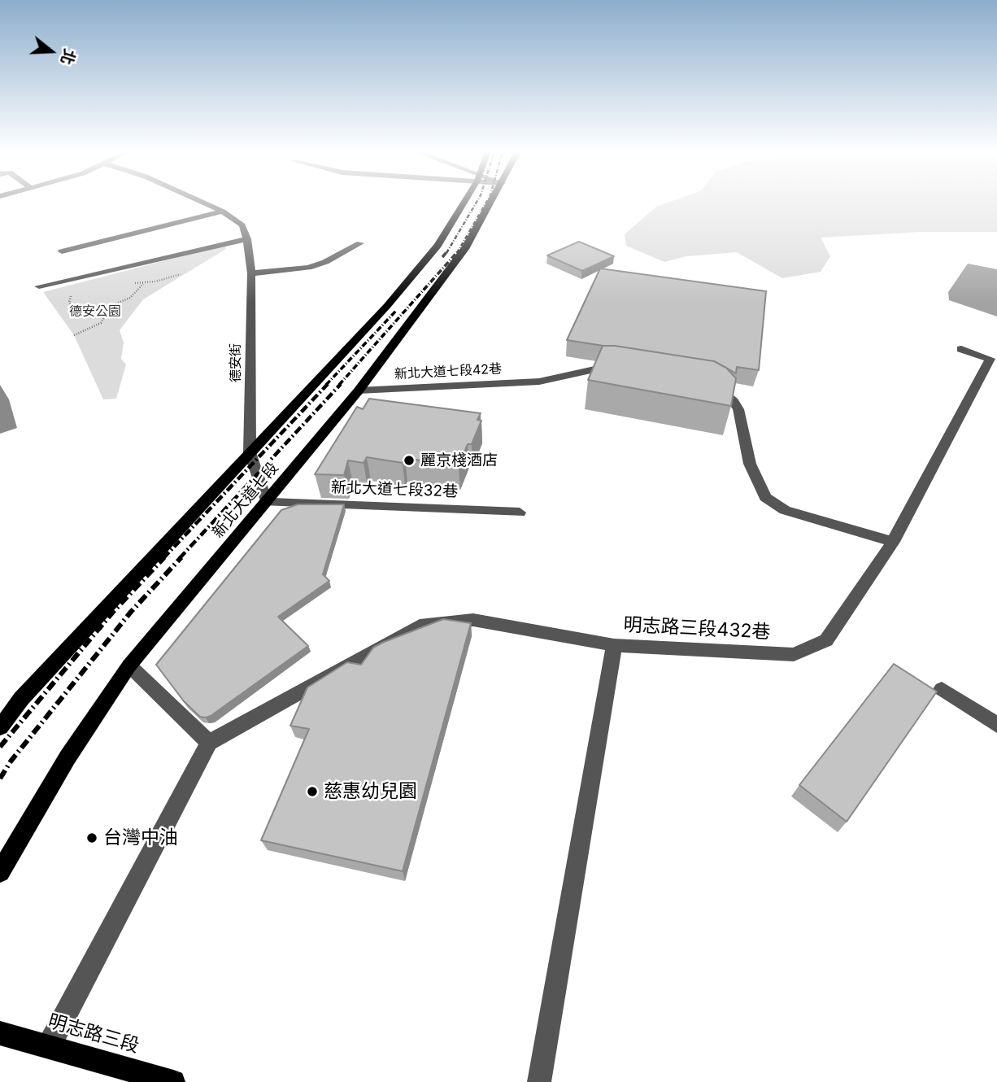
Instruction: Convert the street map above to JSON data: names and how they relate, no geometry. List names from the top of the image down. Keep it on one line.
{"streets":{"main road":["新北大道七段","明志路三段"],"street":["德安街","新北大道七段42巷","新北大道七段32巷","明志路三段432巷"]},"crossings":[["德安街","新北大道七段32巷"],["德安街","新北大道七段"],["新北大道七段42巷","新北大道七段"],["新北大道七段32巷","新北大道七段"]],"parks":["德安公園"],"places":["麗京棧酒店","慈惠幼兒園","台灣中油"],"north":"right"}
